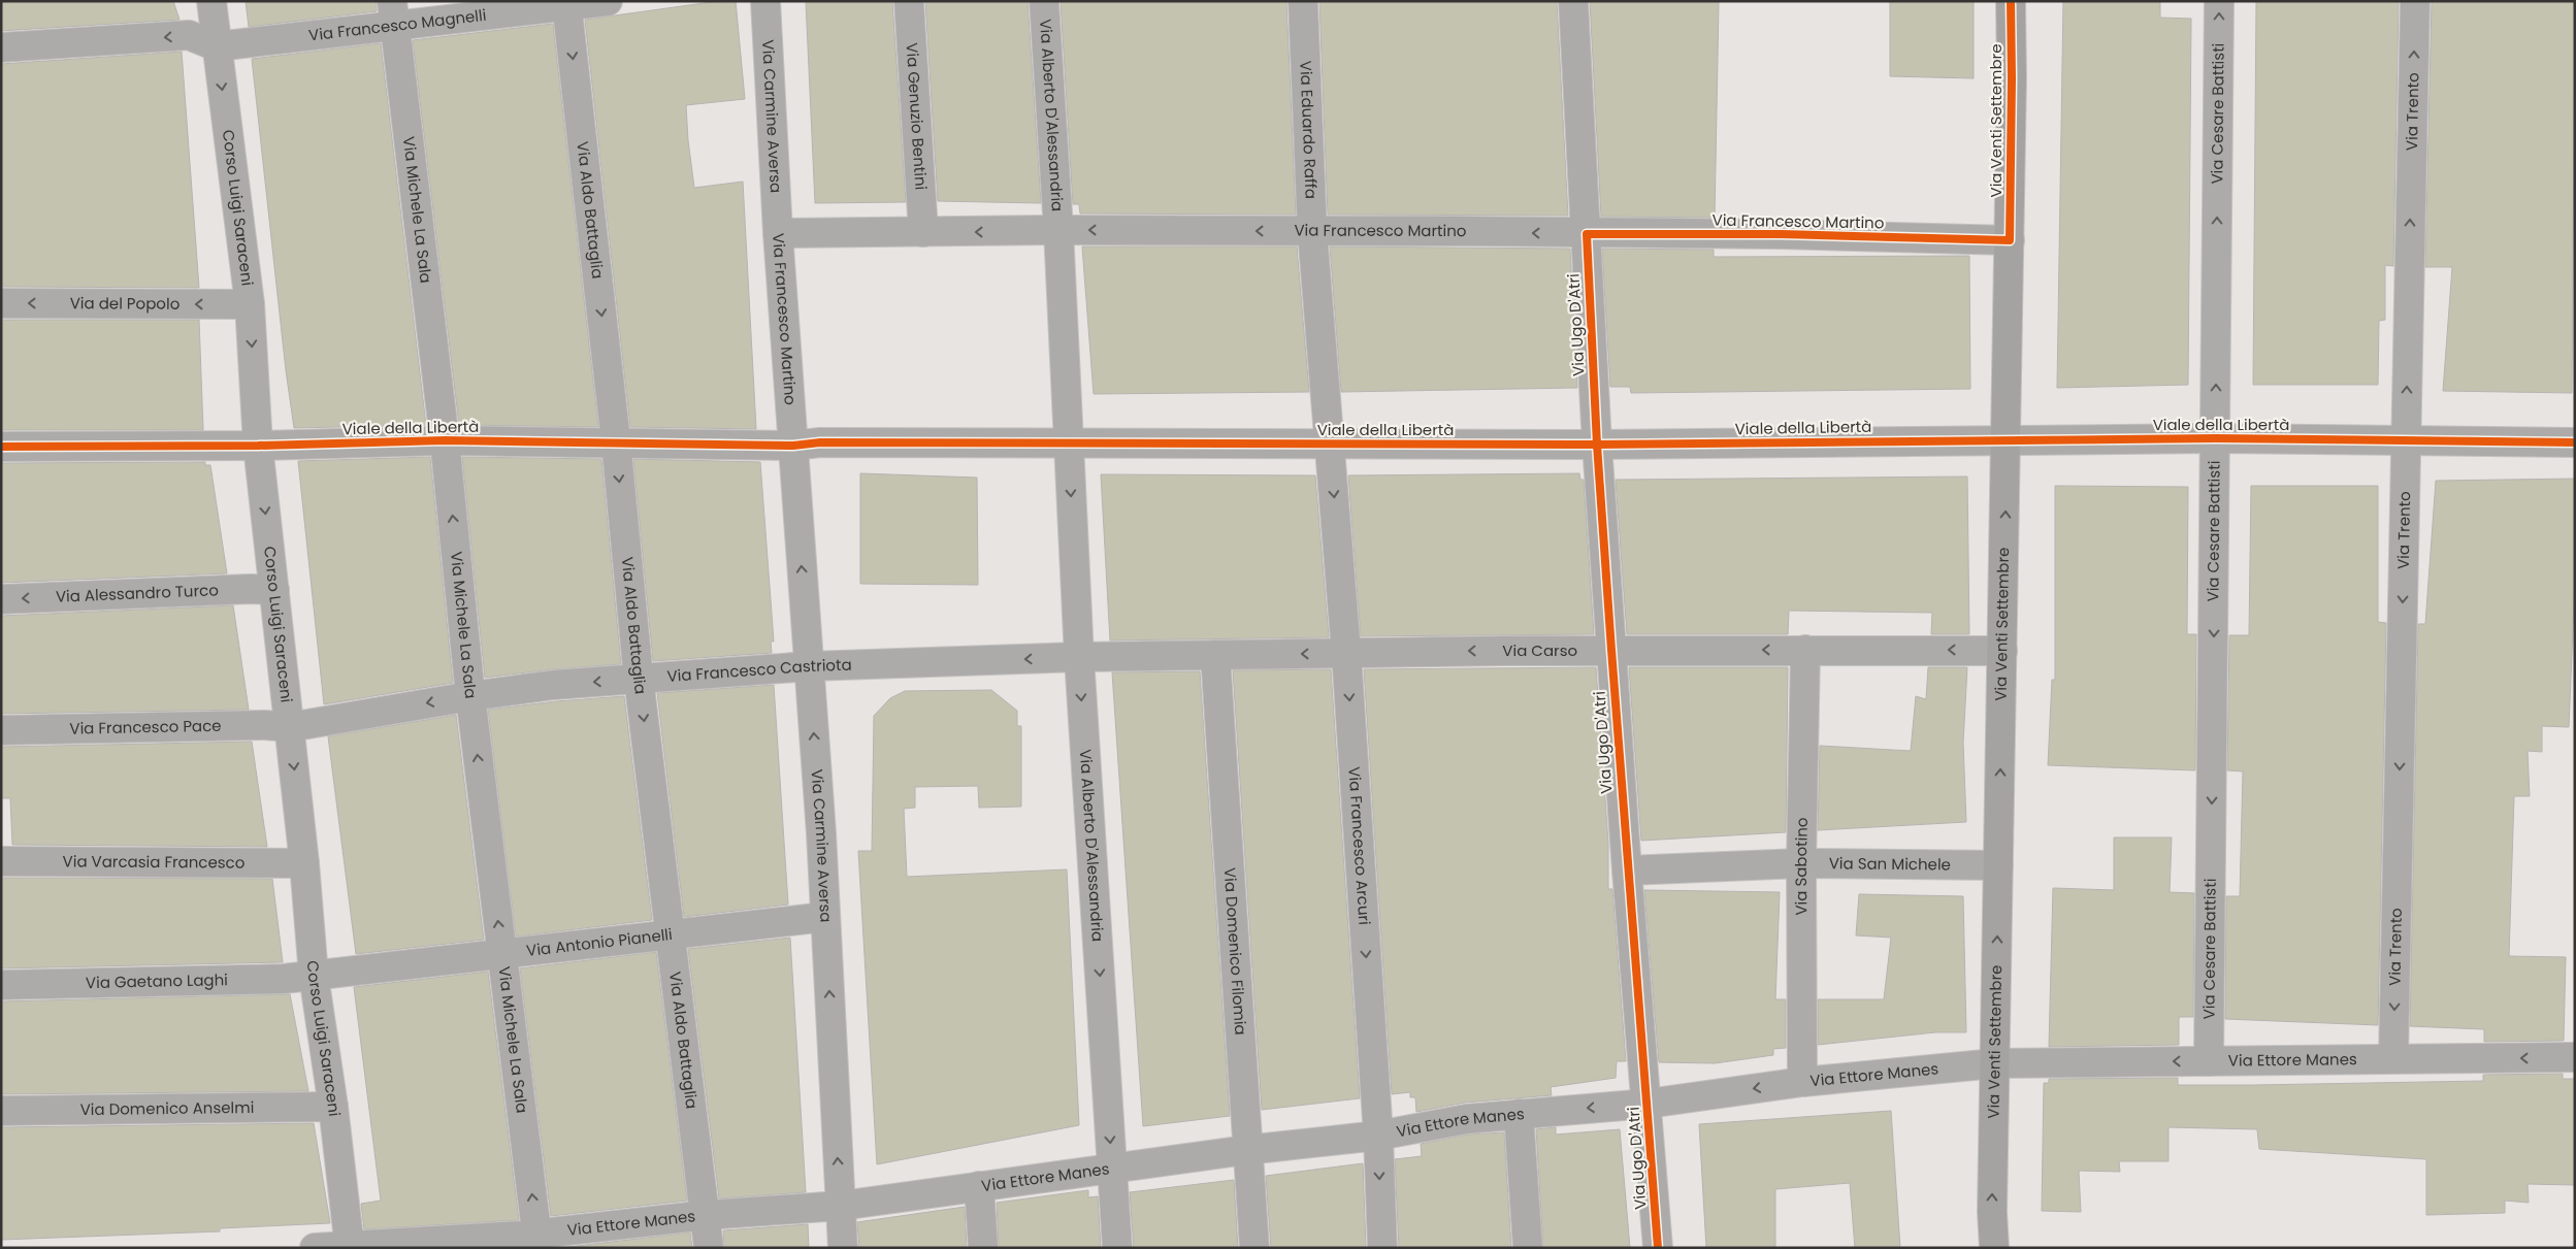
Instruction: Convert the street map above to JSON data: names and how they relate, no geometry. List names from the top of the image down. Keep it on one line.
{"streets":{"main road":["Via Venti Settembre"],"street":["Via Francesco Magnelli","Via Trento","Via Cesare Battisti","Via Alberto D'Alessandria","Via Genuzio Bentini","Via Carmine Aversa","Via Eduardo Raffa","Corso Luigi Saraceni","Via Michele La Sala","Via Aldo Battaglia","Via Francesco Martino","Via del Popolo","Via Ugo D'Atri","Viale della Libertà","Via Alessandro Turco","Via Carso","Via Francesco Castriota","Via Francesco Pace","Via Francesco Arcuri","Via Varcasia Francesco","Via San Michele","Via Sabotino","Via Antonio Pianelli","Via Domenico Filomia","Via Gaetano Laghi","Via Ettore Manes","Via Domenico Anselmi"]},"crossings":[["Via Francesco Magnelli","Corso Luigi Saraceni"],["Via Francesco Magnelli","Via Michele La Sala"],["Via Francesco Magnelli","Via Aldo Battaglia"],["Via Trento","Viale della Libertà"],["Via Trento","Via Ettore Manes"],["Via Cesare Battisti","Viale della Libertà"],["Via Cesare Battisti","Via Ettore Manes"],["Via Alberto D'Alessandria","Via Francesco Martino"],["Via Alberto D'Alessandria","Viale della Libertà"],["Via Alberto D'Alessandria","Via Carso"],["Via Alberto D'Alessandria","Via Francesco Castriota"],["Via Alberto D'Alessandria","Via Ettore Manes"],["Via Genuzio Bentini","Via Francesco Martino"],["Via Carmine Aversa","Via Francesco Martino"],["Via Carmine Aversa","Viale della Libertà"],["Via Carmine Aversa","Via Francesco Castriota"],["Via Carmine Aversa","Via Antonio Pianelli"],["Via Carmine Aversa","Via Ettore Manes"],["Via Venti Settembre","Via Francesco Martino"],["Via Venti Settembre","Viale della Libertà"],["Via Venti Settembre","Via Carso"],["Via Venti Settembre","Via San Michele"],["Via Venti Settembre","Via Ettore Manes"],["Via Eduardo Raffa","Via Francesco Martino"],["Via Eduardo Raffa","Viale della Libertà"],["Via Eduardo Raffa","Via Francesco Arcuri"],["Corso Luigi Saraceni","Via del Popolo"],["Corso Luigi Saraceni","Viale della Libertà"],["Corso Luigi Saraceni","Via Alessandro Turco"],["Corso Luigi Saraceni","Via Francesco Castriota"],["Corso Luigi Saraceni","Via Francesco Pace"],["Corso Luigi Saraceni","Via Varcasia Francesco"],["Corso Luigi Saraceni","Via Antonio Pianelli"],["Corso Luigi Saraceni","Via Gaetano Laghi"],["Corso Luigi Saraceni","Via Ettore Manes"],["Corso Luigi Saraceni","Via Domenico Anselmi"],["Via Michele La Sala","Viale della Libertà"],["Via Michele La Sala","Via Francesco Castriota"],["Via Michele La Sala","Via Antonio Pianelli"],["Via Michele La Sala","Via Ettore Manes"],["Via Aldo Battaglia","Viale della Libertà"],["Via Aldo Battaglia","Via Francesco Castriota"],["Via Aldo Battaglia","Via Antonio Pianelli"],["Via Aldo Battaglia","Via Ettore Manes"],["Via Francesco Martino","Via Ugo D'Atri"],["Via Francesco Martino","Viale della Libertà"],["Via Ugo D'Atri","Viale della Libertà"],["Via Ugo D'Atri","Via Carso"],["Via Ugo D'Atri","Via San Michele"],["Via Ugo D'Atri","Via Ettore Manes"],["Viale della Libertà","Via Francesco Arcuri"],["Via Carso","Via Francesco Castriota"],["Via Carso","Via Francesco Arcuri"],["Via Carso","Via Sabotino"],["Via Carso","Via Domenico Filomia"],["Via Francesco Castriota","Via Francesco Pace"],["Via Francesco Arcuri","Via Ettore Manes"],["Via San Michele","Via Sabotino"],["Via Sabotino","Via Ettore Manes"],["Via Antonio Pianelli","Via Gaetano Laghi"],["Via Domenico Filomia","Via Ettore Manes"]],"one_way":["Via Alberto D'Alessandria","Via Carmine Aversa","Via Venti Settembre","Corso Luigi Saraceni","Via Michele La Sala","Via Aldo Battaglia","Via Francesco Martino","Via del Popolo","Via Alessandro Turco","Via Carso","Via Francesco Castriota","Via Francesco Arcuri"]}
